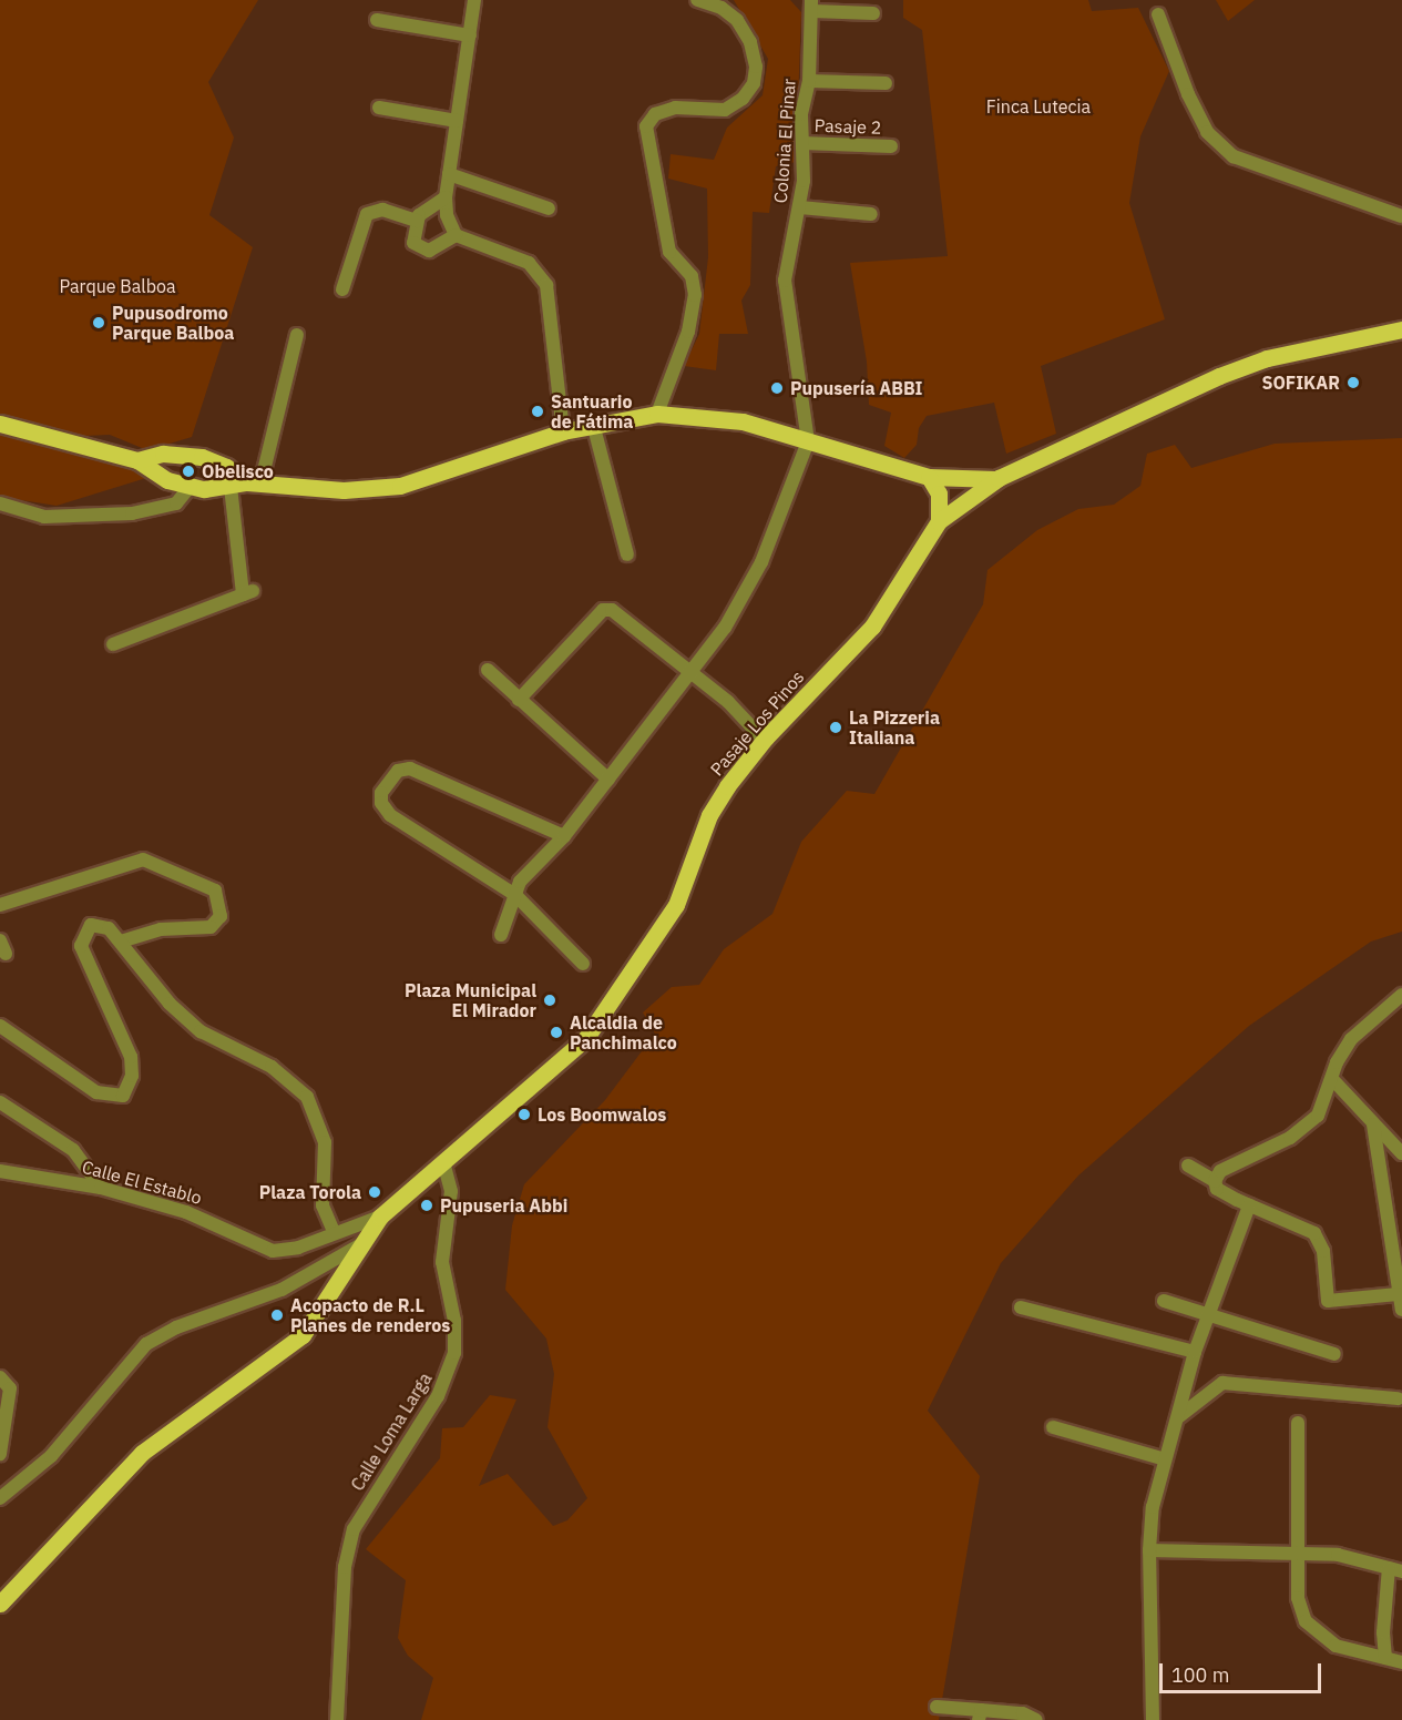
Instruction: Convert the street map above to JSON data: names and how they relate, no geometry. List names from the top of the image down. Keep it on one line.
{"streets":{"main road":["Pasaje Los Pinos"],"street":["Pasaje 2","Colonia El Pinar","Calle El Establo","Calle Loma Larga"]},"crossings":[["Pasaje 2","Colonia El Pinar"],["Pasaje Los Pinos","Calle El Establo"],["Pasaje Los Pinos","Calle Loma Larga"]],"parks":["Finca Lutecia","Parque Balboa"],"places":["Pupusodromo Parque Balboa","SOFIKAR","Pupusería ABBI","Santuario de Fátima","Obelisco","La Pizzeria Italiana","Plaza Municipal El Mirador","Alcaldia de Panchimalco","Los Boomwalos","Plaza Torola","Pupuseria Abbi","Acopacto de R.L Planes de renderos"],"scale_bar":"100 m"}
